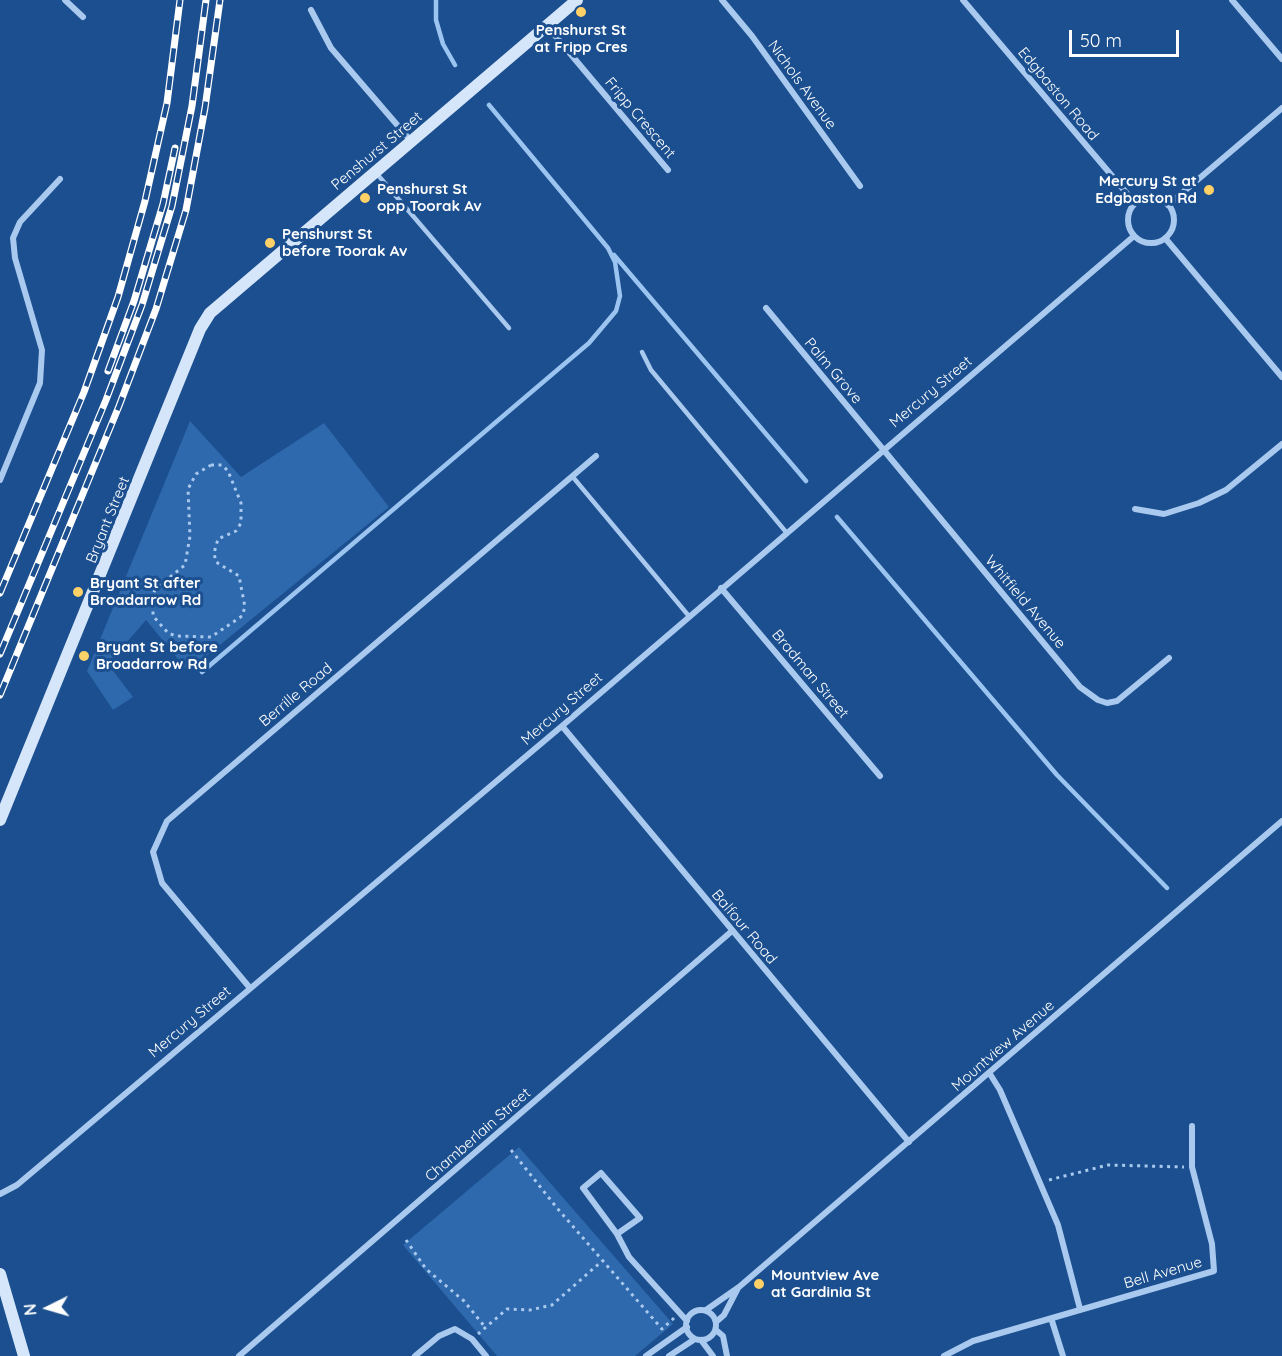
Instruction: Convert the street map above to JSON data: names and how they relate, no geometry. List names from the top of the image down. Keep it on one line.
{"streets":{"street":["Nichols Avenue","Edgbaston Road","Fripp Crescent","Penshurst Street","Palm Grove","Mercury Street","Bryant Street","Whitfield Avenue","Bradman Street","Berrille Road","Balfour Road","Mountview Avenue","Chamberlain Street","Bell Avenue"]},"crossings":[["Edgbaston Road","Mercury Street"],["Fripp Crescent","Penshurst Street"],["Penshurst Street","Bryant Street"],["Palm Grove","Mercury Street"],["Palm Grove","Whitfield Avenue"],["Mercury Street","Whitfield Avenue"],["Mercury Street","Bradman Street"],["Mercury Street","Berrille Road"],["Mercury Street","Balfour Road"],["Balfour Road","Mountview Avenue"],["Balfour Road","Chamberlain Street"]],"places":["Penshurst St at Fripp Cres","Mercury St at Edgbaston Rd","Penshurst St opp Toorak Av","Penshurst St before Toorak Av","Bryant St after Broadarrow Rd","Bryant St before Broadarrow Rd","Mountview Ave at Gardinia St"],"scale_bar":"50 m","north":"left"}
